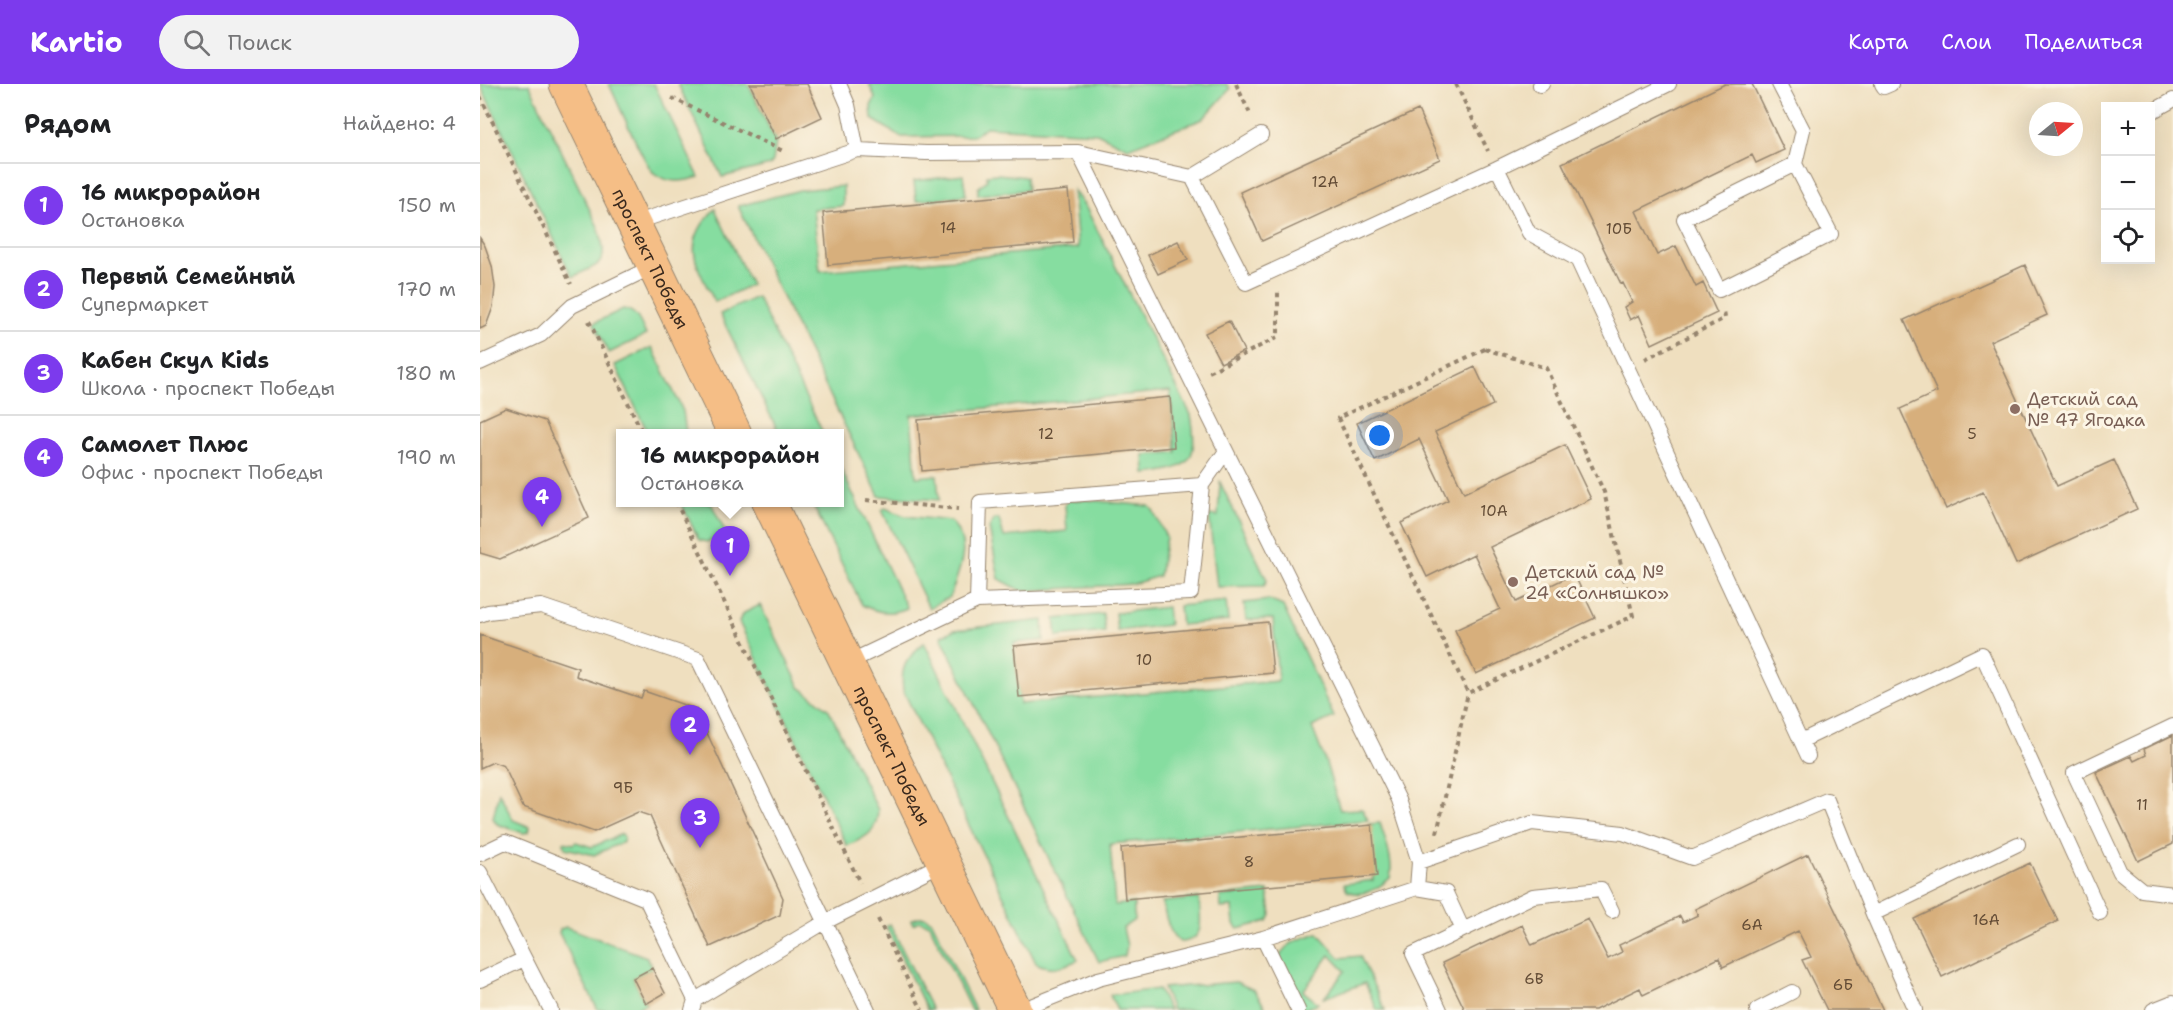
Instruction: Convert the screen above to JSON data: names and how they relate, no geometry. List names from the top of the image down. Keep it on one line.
{"streets":{"main road":["проспект Победы"]},"places":["Детский сад № 47 Ягодка","Детский сад № 24 «Солнышко»"],"house_numbers":["12А","14","10Б","12","5","10А","10","9Б","11","8","16А","6А","6В","6Б"],"north":"right","page":{"header":"Kartio","search":"Поиск","nav":["Карта","Слои","Поделиться"],"heading":["Рядом","Найдено: 4"],"map_buttons":["+","−"],"list":[{"mark":"1","name":"16 микрорайон","note":"Остановка","value":"150 m"},{"mark":"2","name":"Первый Семейный","note":"Супермаркет","value":"170 m"},{"mark":"3","name":"Кабен Скул Kids","note":"Школа · проспект Победы","value":"180 m"},{"mark":"4","name":"Самолет Плюс","note":"Офис · проспект Победы","value":"190 m"}],"popup":["16 микрорайон","Остановка"],"pins":["4","1","2","3"]}}
